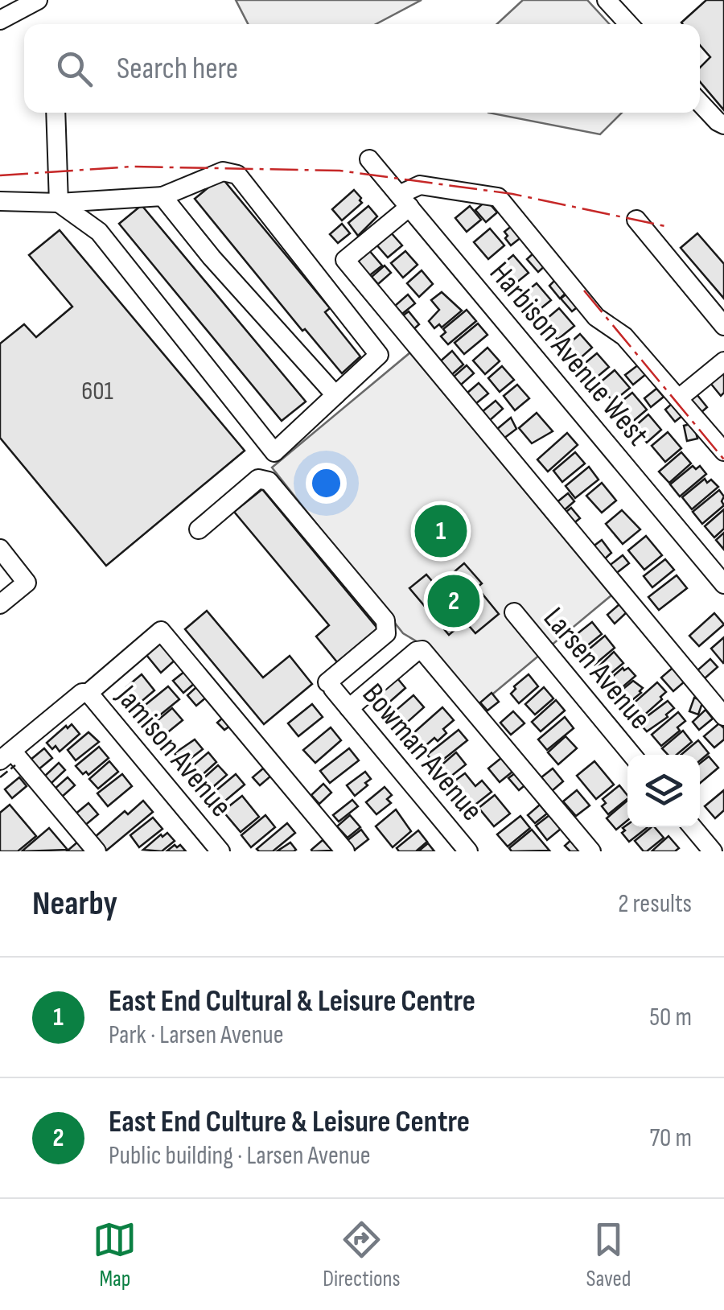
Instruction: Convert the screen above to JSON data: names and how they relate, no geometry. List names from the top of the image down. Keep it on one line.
{"streets":{"street":["Harbison Avenue West","Larsen Avenue","Jamison Avenue","Bowman Avenue"]},"house_numbers":["601"],"page":{"search":"Search here","pins":["1","2"],"heading":["Nearby","2 results"],"list":[{"mark":"1","name":"East End Cultural & Leisure Centre","note":"Park · Larsen Avenue","value":"50 m"},{"mark":"2","name":"East End Culture & Leisure Centre","note":"Public building · Larsen Avenue","value":"70 m"}],"nav":["Map","Directions","Saved"]}}
